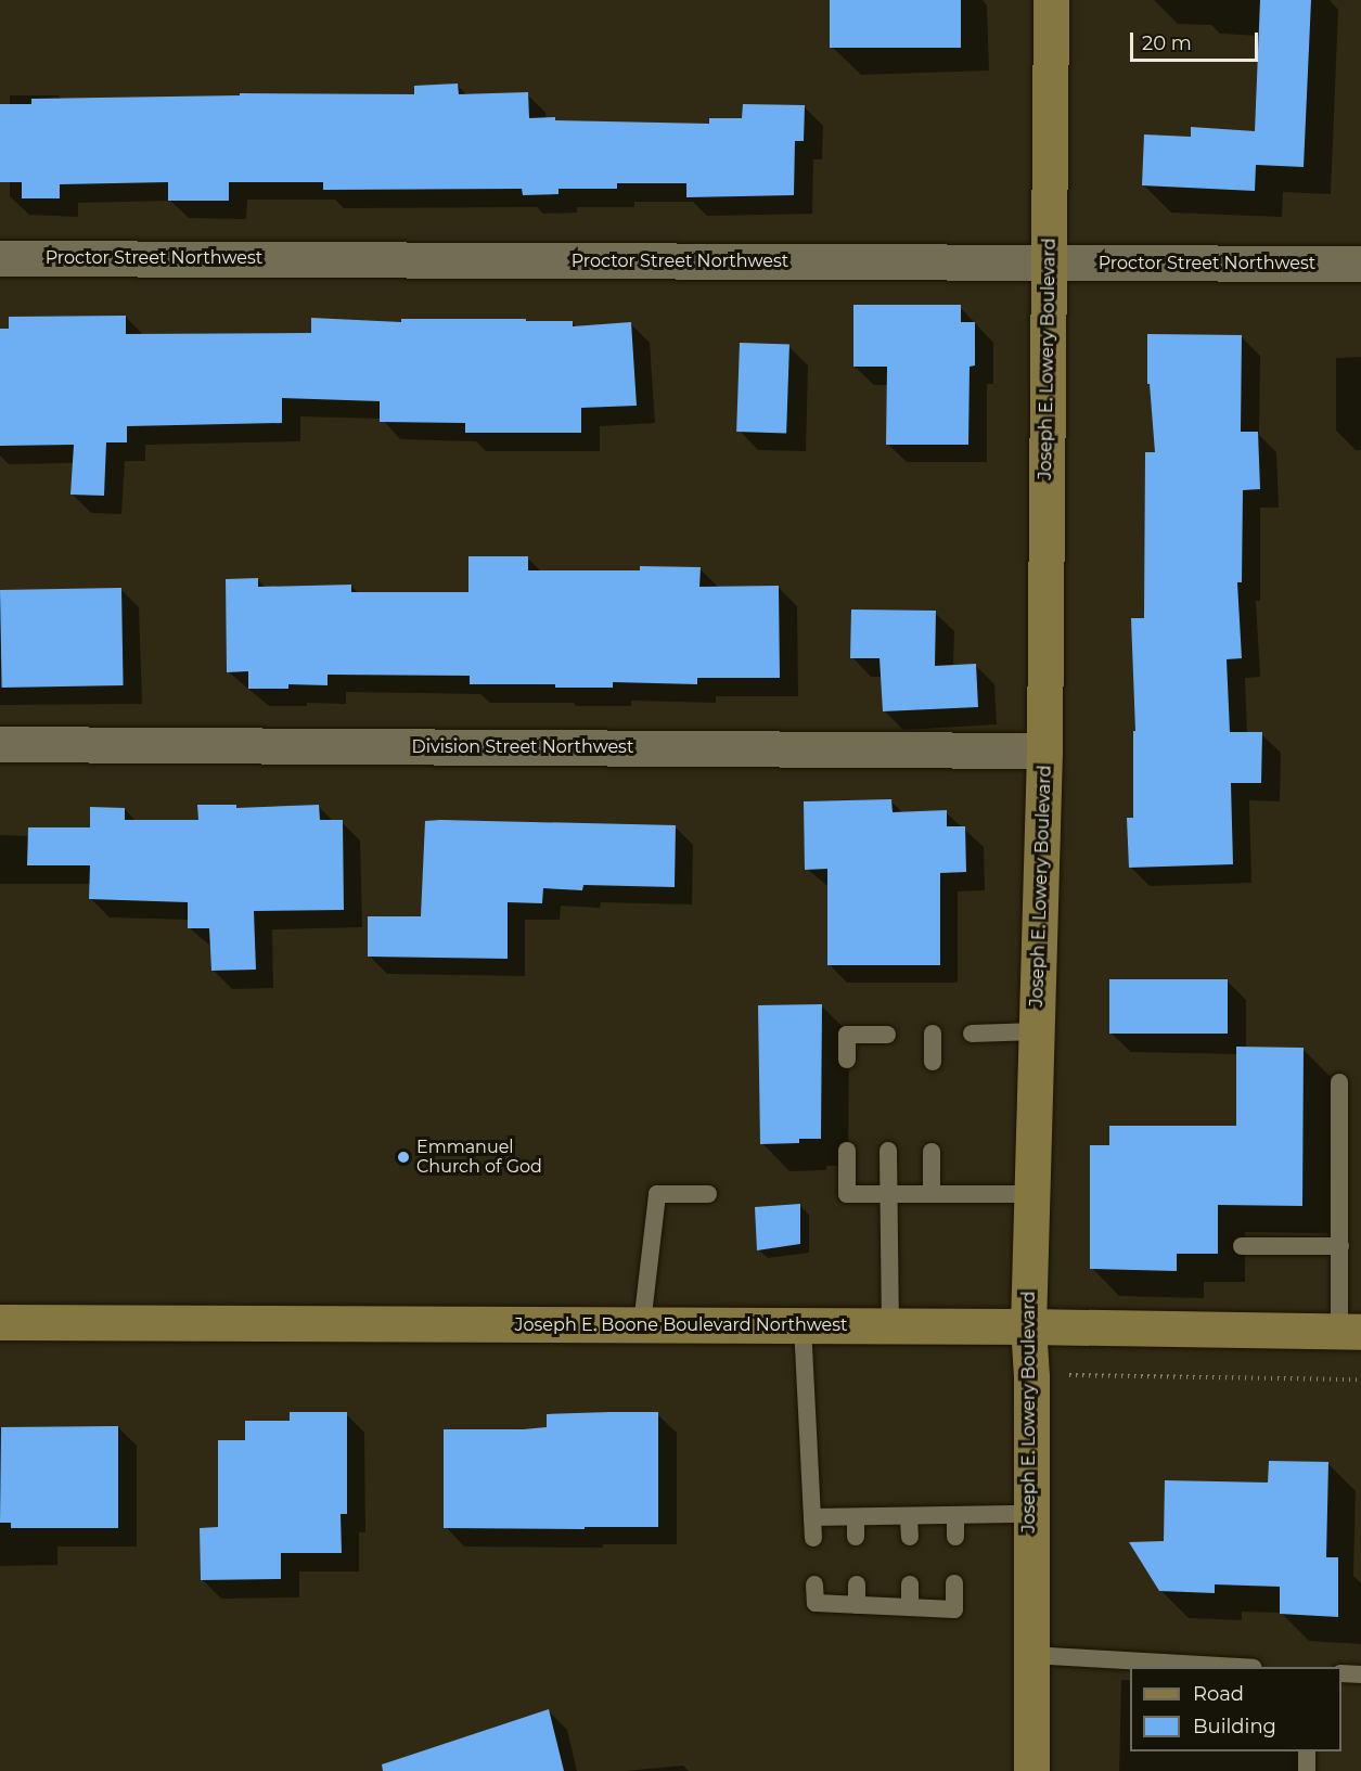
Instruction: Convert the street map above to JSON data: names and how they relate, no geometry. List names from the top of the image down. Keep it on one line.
{"streets":{"main road":["Joseph E. Lowery Boulevard","Joseph E. Boone Boulevard Northwest"],"street":["Proctor Street Northwest","Division Street Northwest"]},"crossings":[["Proctor Street Northwest","Joseph E. Lowery Boulevard"],["Joseph E. Lowery Boulevard","Division Street Northwest"],["Joseph E. Lowery Boulevard","Joseph E. Boone Boulevard Northwest"]],"places":["Emmanuel Church of God"],"legend":["Road","Building"],"scale_bar":"20 m"}
